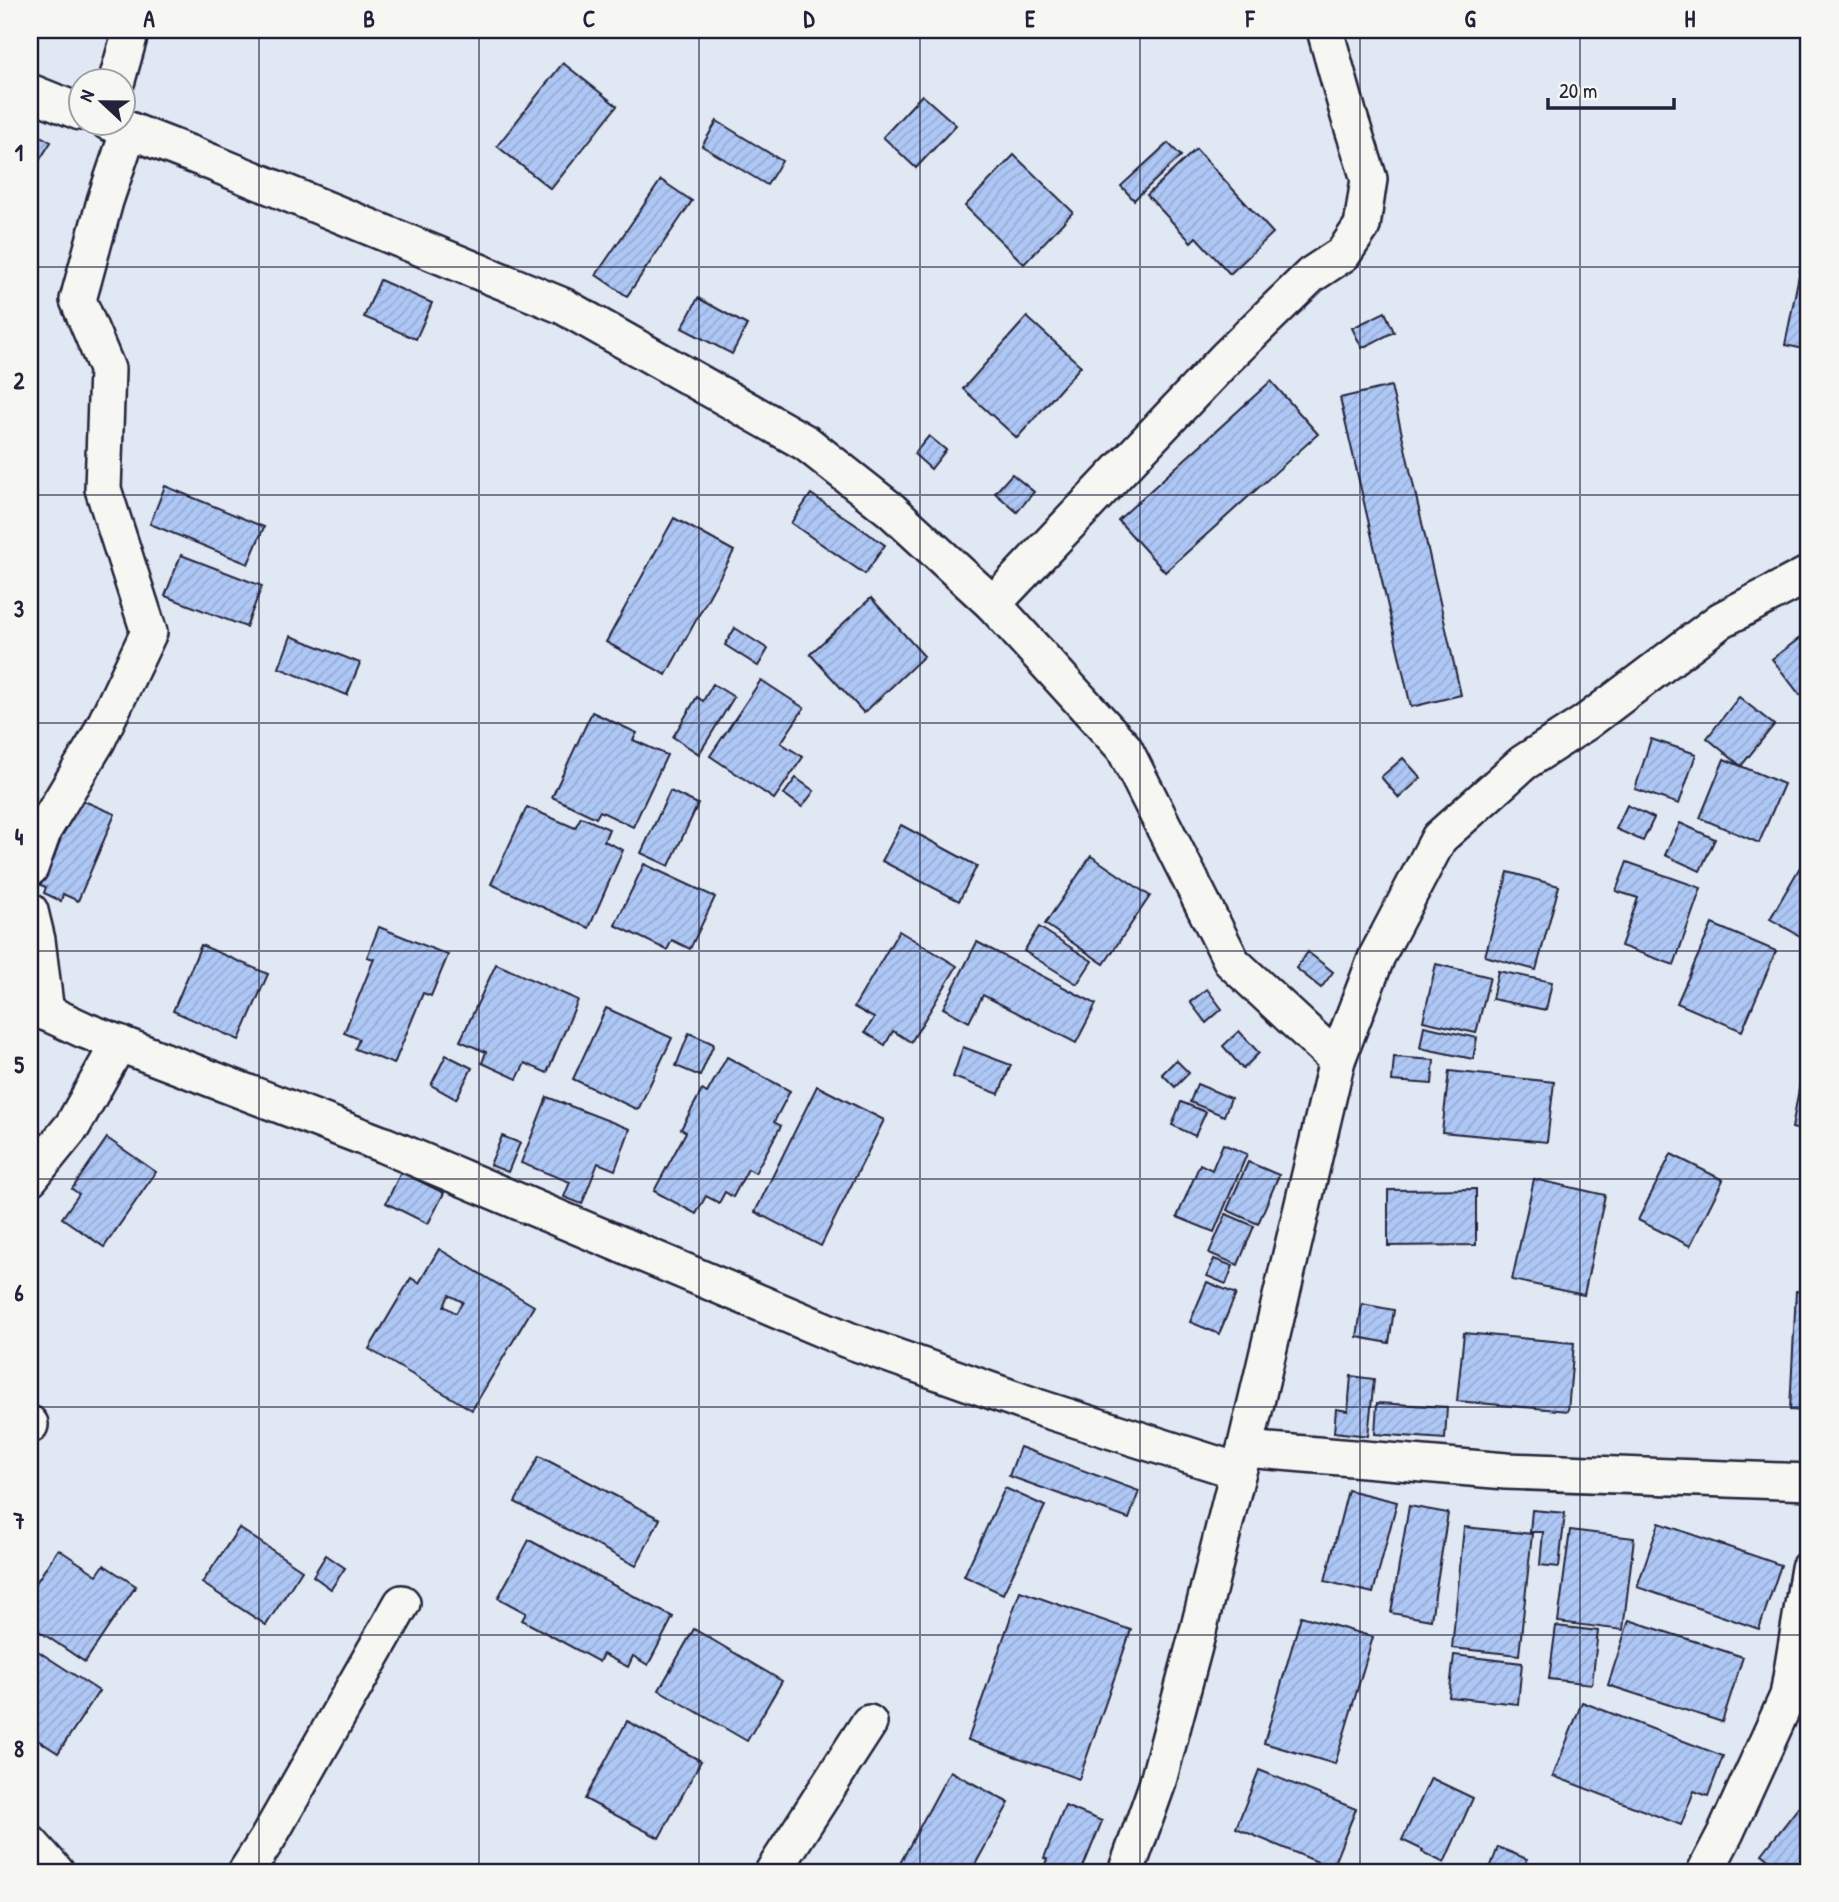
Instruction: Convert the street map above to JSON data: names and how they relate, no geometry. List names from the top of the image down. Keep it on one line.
{"scale_bar":"20 m","north":"left","grid":{"columns":["A","B","C","D","E","F","G","H"],"rows":["1","2","3","4","5","6","7","8"]}}
